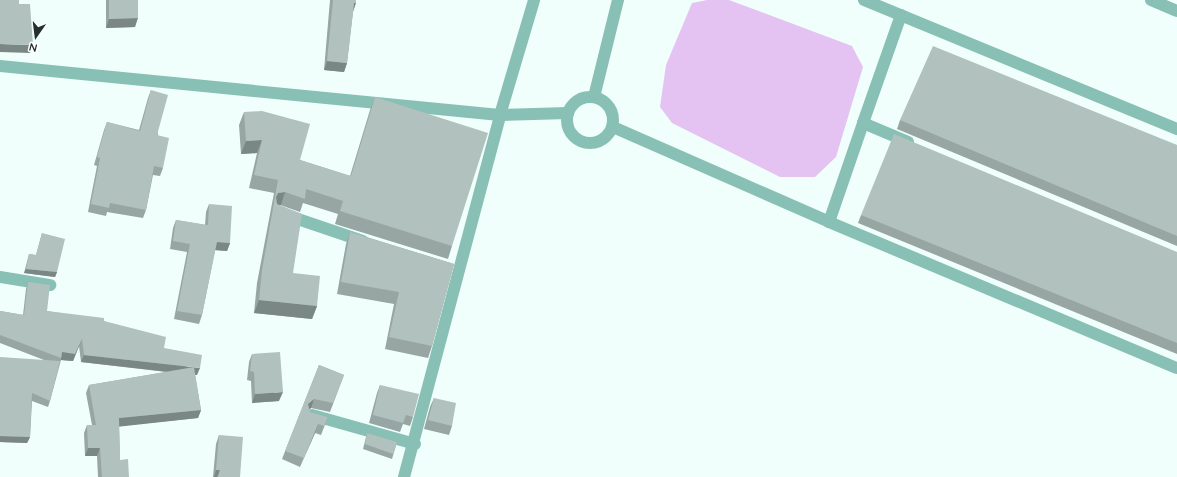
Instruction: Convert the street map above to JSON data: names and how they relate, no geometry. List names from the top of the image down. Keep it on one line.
{"north":"bottom"}
